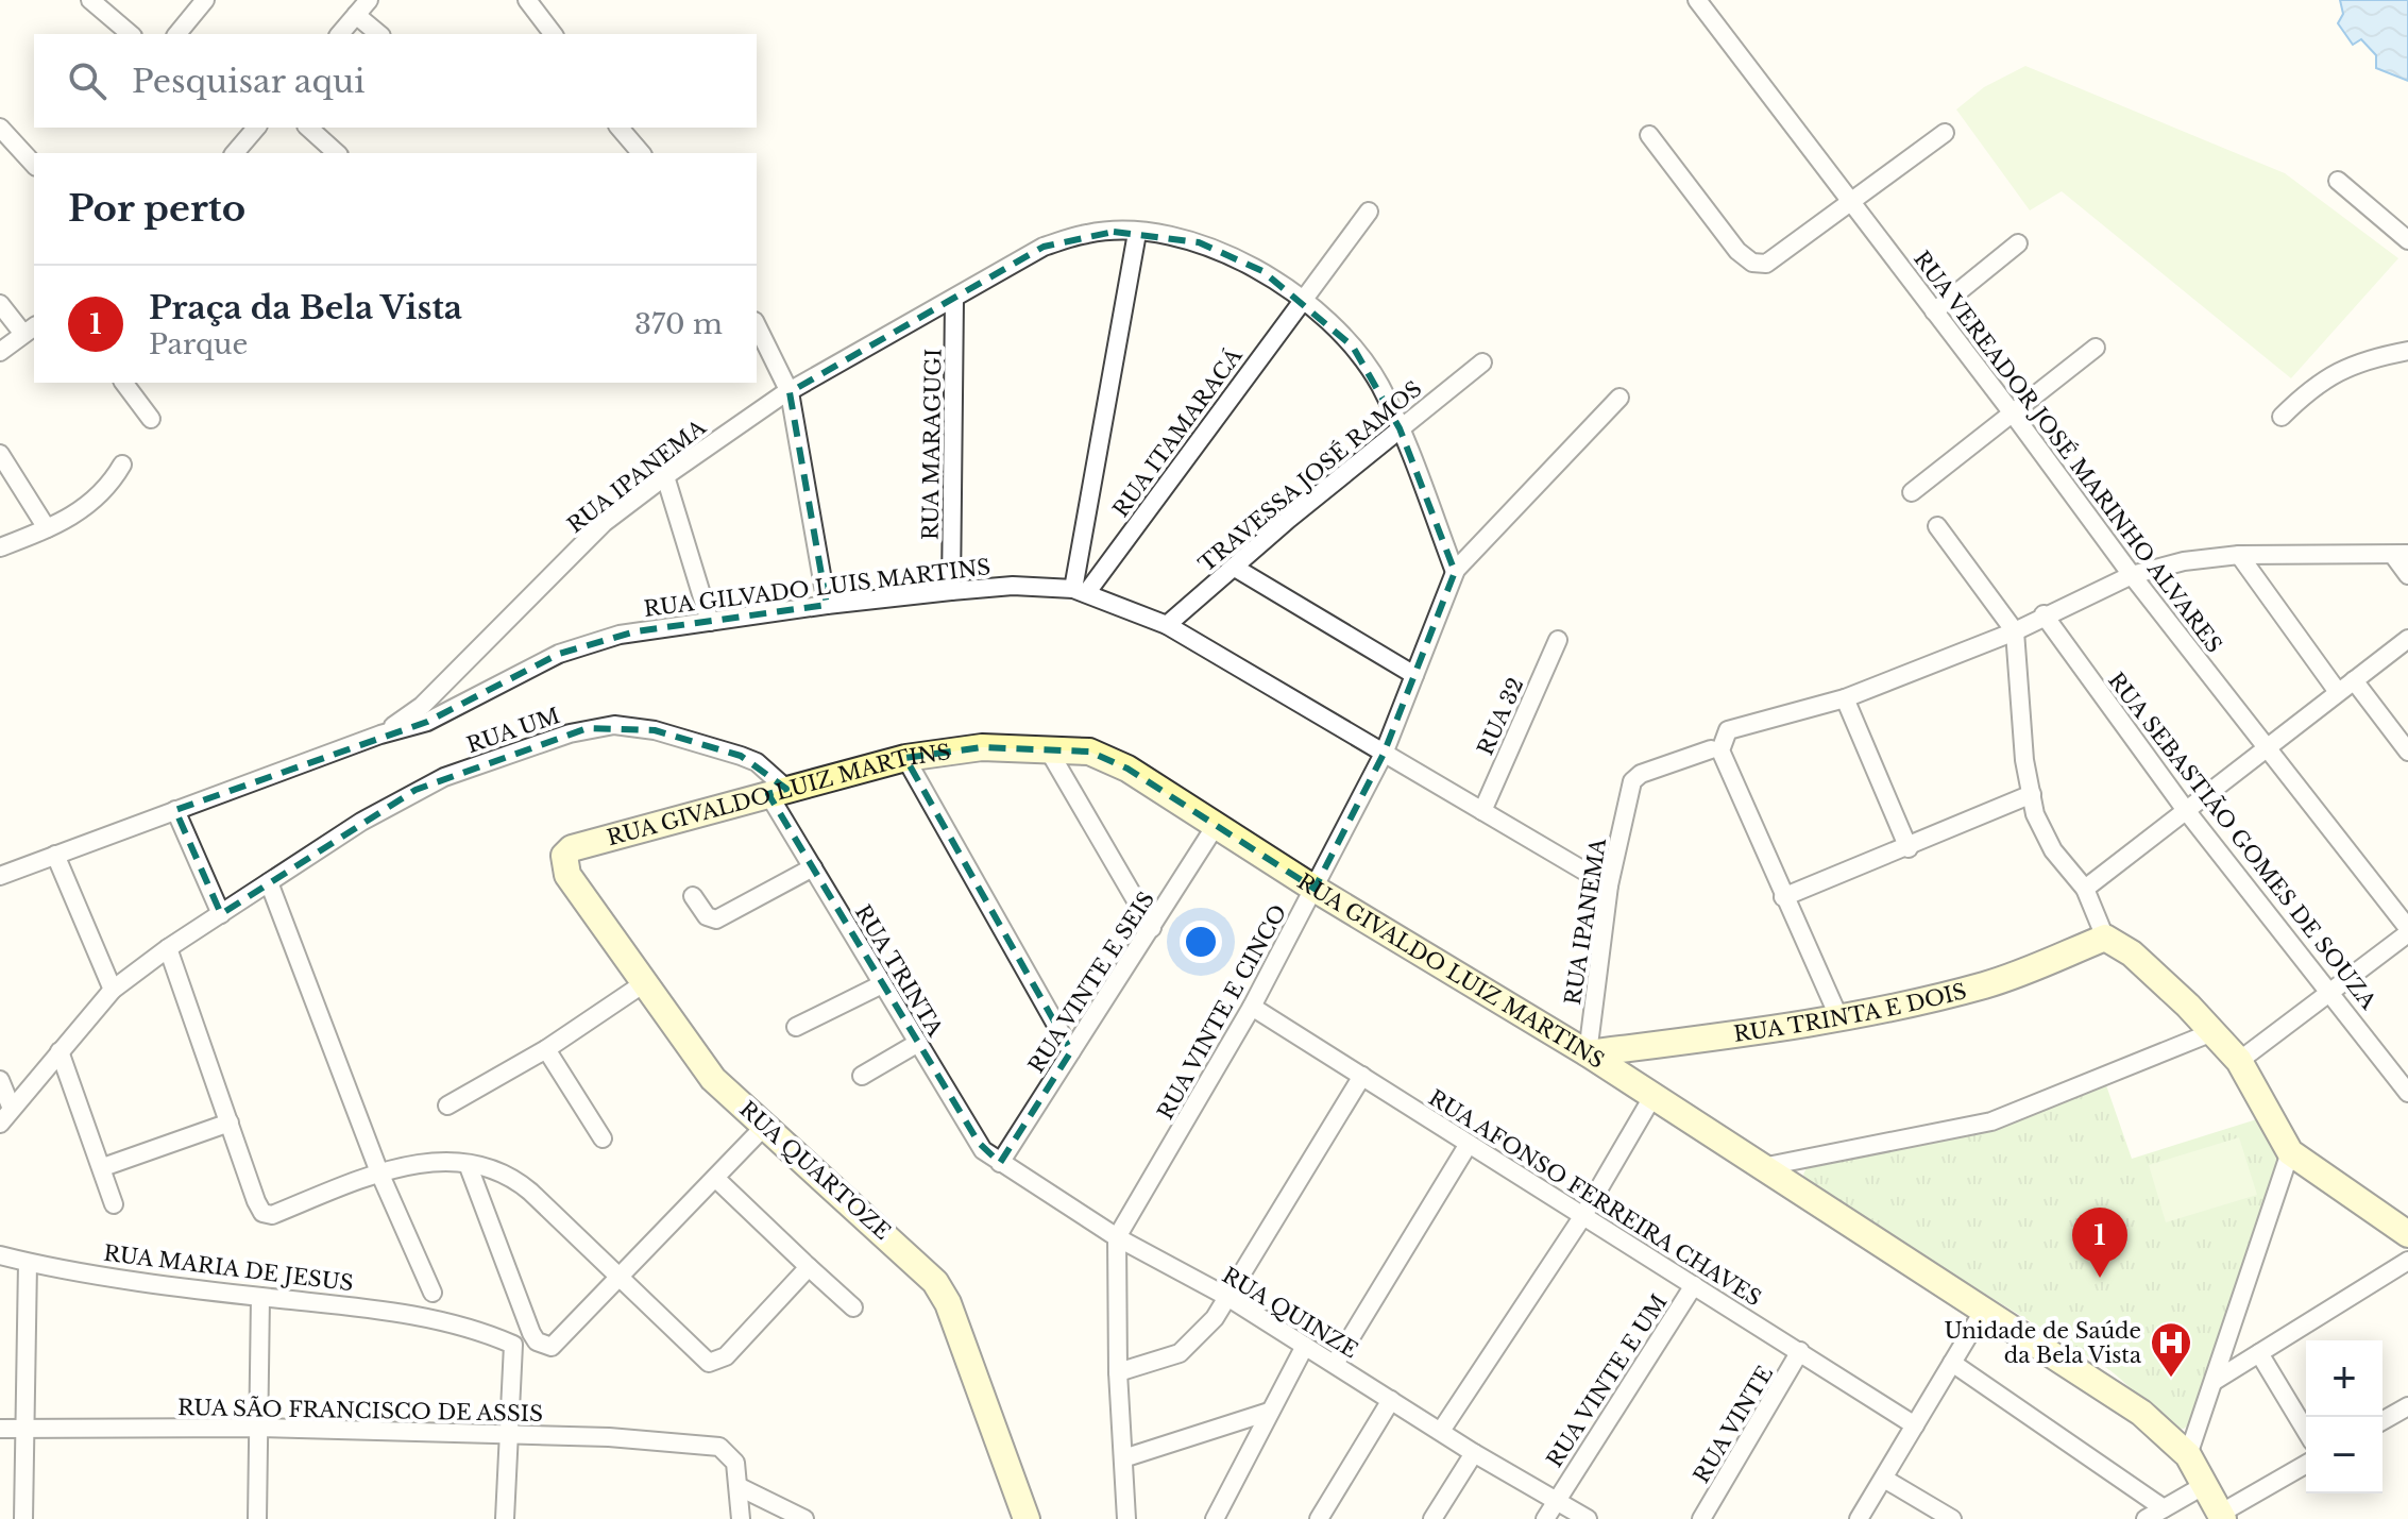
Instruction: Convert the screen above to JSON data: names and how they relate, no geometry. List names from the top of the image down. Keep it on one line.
{"streets":{"street":["RUA ITAMARACÁ","RUA MARAGUGI","RUA VEREADOR JOSÉ MARINHO ALVARES","RUA IPANEMA","TRAVESSA JOSÉ RAMOS","RUA GILVADO LUIS MARTINS","RUA 32","RUA UM","RUA GIVALDO LUIZ MARTINS","RUA SEBASTIÃO GOMES DE SOUZA","RUA TRINTA","RUA VINTE E SEIS","RUA TRINTA E DOIS","RUA VINTE E CINCO","RUA QUARTOZE","RUA AFONSO FERREIRA CHAVES","RUA MARIA DE JESUS","RUA QUINZE","RUA VINTE E UM","RUA SÃO FRANCISCO DE ASSIS","RUA VINTE"]},"crossings":[["RUA ITAMARACÁ","RUA IPANEMA"],["RUA ITAMARACÁ","RUA GILVADO LUIS MARTINS"],["RUA MARAGUGI","RUA IPANEMA"],["RUA MARAGUGI","RUA GILVADO LUIS MARTINS"],["RUA IPANEMA","TRAVESSA JOSÉ RAMOS"],["RUA IPANEMA","RUA GILVADO LUIS MARTINS"],["RUA IPANEMA","RUA GIVALDO LUIZ MARTINS"],["RUA IPANEMA","RUA TRINTA E DOIS"],["RUA IPANEMA","RUA VINTE E CINCO"],["TRAVESSA JOSÉ RAMOS","RUA GILVADO LUIS MARTINS"],["RUA GILVADO LUIS MARTINS","RUA 32"],["RUA GILVADO LUIS MARTINS","RUA VINTE E CINCO"],["RUA UM","RUA GIVALDO LUIZ MARTINS"],["RUA UM","RUA TRINTA"],["RUA GIVALDO LUIZ MARTINS","RUA TRINTA"],["RUA GIVALDO LUIZ MARTINS","RUA VINTE E SEIS"],["RUA GIVALDO LUIZ MARTINS","RUA TRINTA E DOIS"],["RUA GIVALDO LUIZ MARTINS","RUA VINTE E CINCO"],["RUA GIVALDO LUIZ MARTINS","RUA QUARTOZE"],["RUA TRINTA","RUA VINTE E SEIS"],["RUA TRINTA","RUA QUINZE"],["RUA VINTE E SEIS","RUA QUINZE"],["RUA VINTE E CINCO","RUA AFONSO FERREIRA CHAVES"],["RUA VINTE E CINCO","RUA QUINZE"],["RUA AFONSO FERREIRA CHAVES","RUA VINTE E UM"],["RUA AFONSO FERREIRA CHAVES","RUA VINTE"],["RUA MARIA DE JESUS","RUA SÃO FRANCISCO DE ASSIS"],["RUA QUINZE","RUA VINTE E UM"]],"places":{"hospital":["Unidade de Saúde da Bela Vista"]},"page":{"search":"Pesquisar aqui","heading":"Por perto","list":[{"mark":"1","name":"Praça da Bela Vista","note":"Parque","value":"370 m"}],"pins":"1","map_buttons":["+","−"]}}
